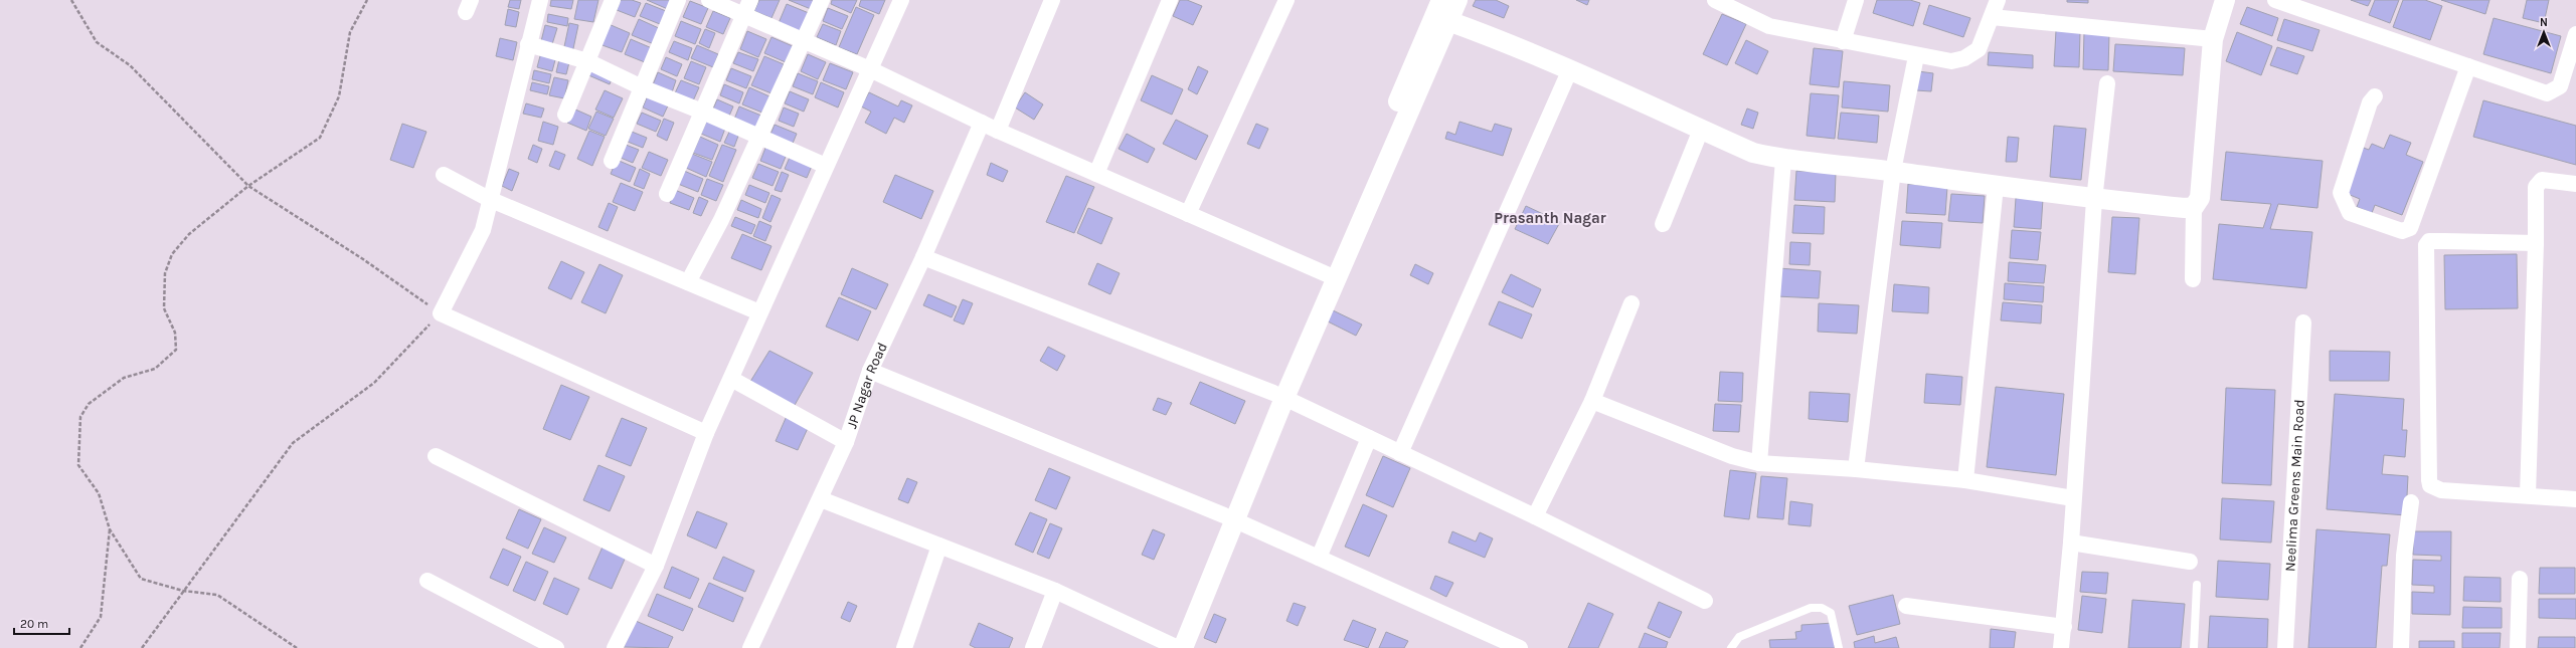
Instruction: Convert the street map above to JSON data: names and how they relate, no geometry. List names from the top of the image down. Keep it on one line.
{"streets":{"street":["JP Nagar Road","Neelima Greens Main Road"]},"districts":["Prasanth Nagar"],"scale_bar":"20 m","north":"top"}
